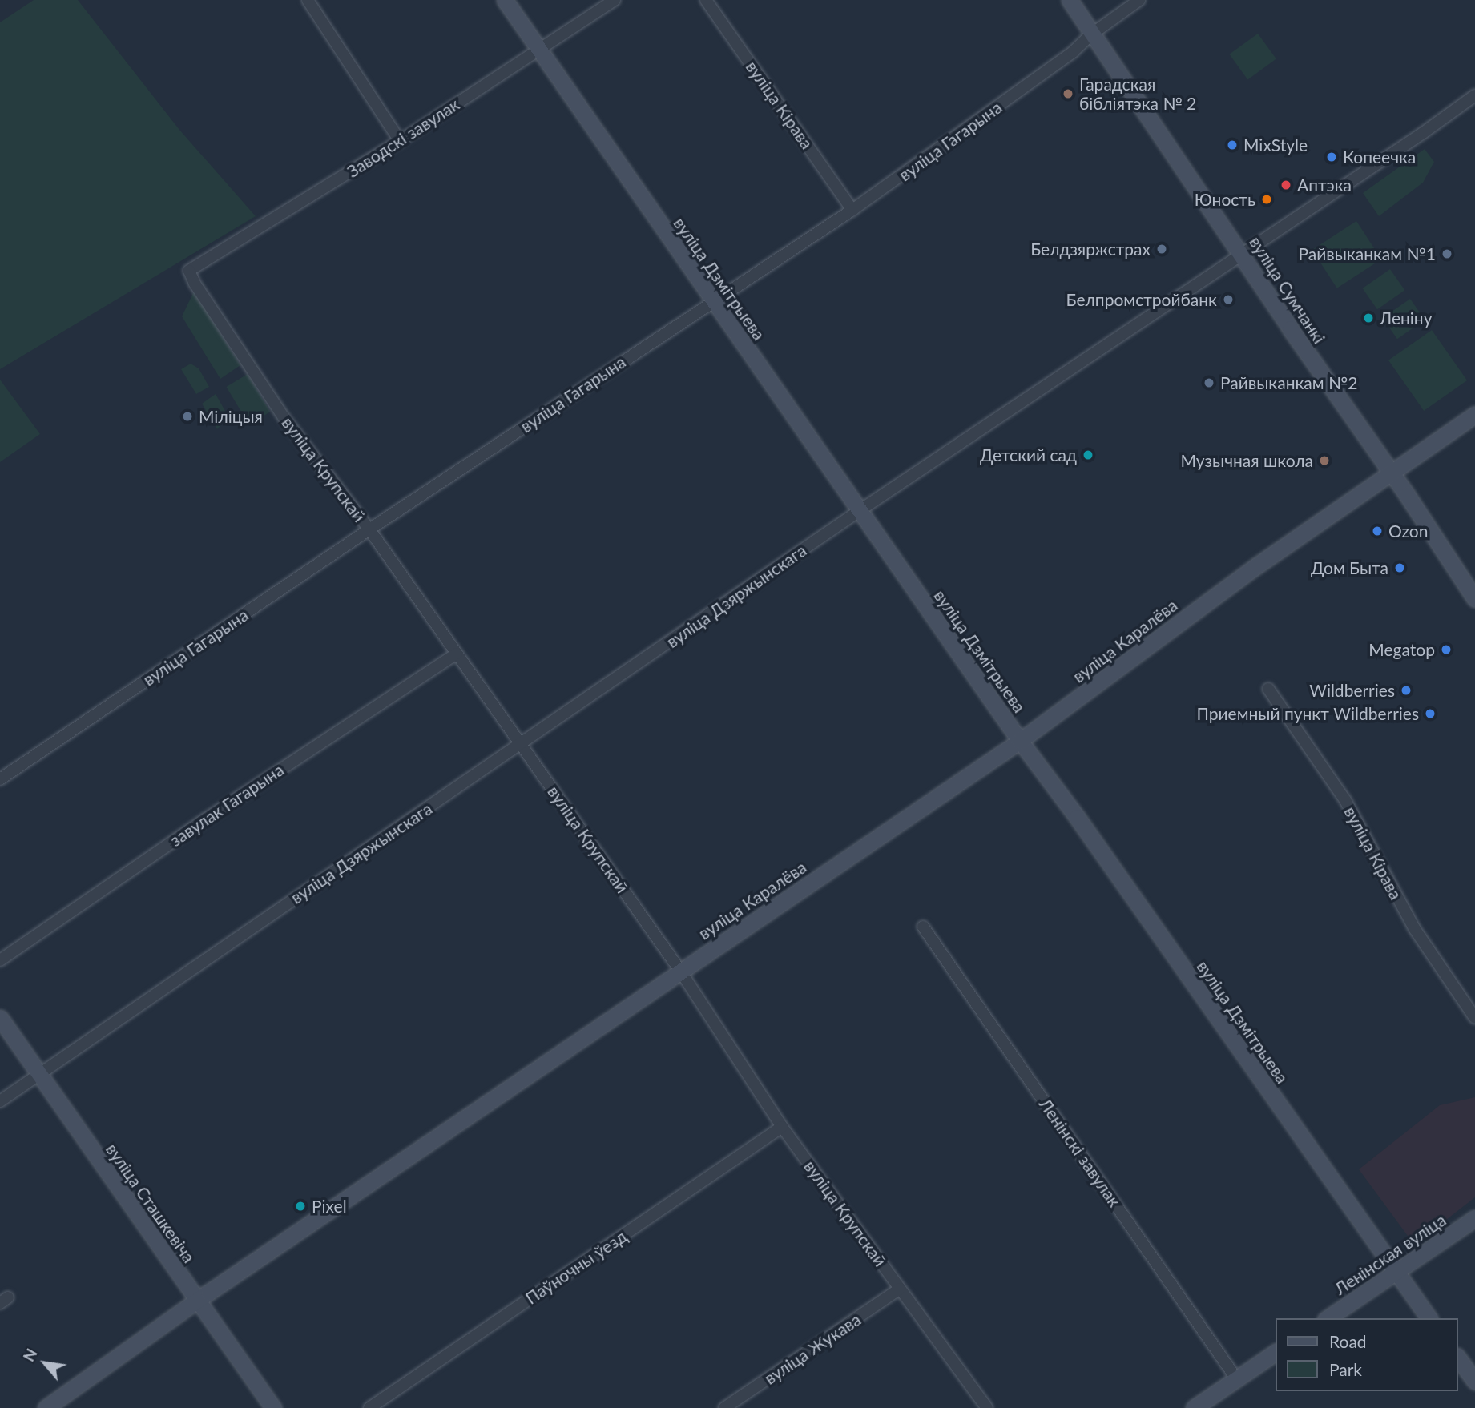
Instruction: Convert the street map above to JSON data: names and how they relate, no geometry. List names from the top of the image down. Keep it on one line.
{"streets":{"street":["вуліца Кірава","Заводскі завулак","вуліца Гагарына","вуліца Дзмітрыева","вуліца Сумчанкі","вуліца Крупскай","вуліца Дзяржынскага","вуліца Каралёва","завулак Гагарына","Ленінскі завулак","вуліца Сташкевіча","Ленінская вуліца","Паўночны ўезд","вуліца Жукава"]},"crossings":[["вуліца Кірава","вуліца Гагарына"],["Заводскі завулак","вуліца Дзмітрыева"],["Заводскі завулак","вуліца Крупскай"],["вуліца Гагарына","вуліца Дзмітрыева"],["вуліца Гагарына","вуліца Сумчанкі"],["вуліца Гагарына","вуліца Крупскай"],["вуліца Дзмітрыева","вуліца Дзяржынскага"],["вуліца Дзмітрыева","вуліца Каралёва"],["вуліца Дзмітрыева","Ленінская вуліца"],["вуліца Сумчанкі","вуліца Дзяржынскага"],["вуліца Сумчанкі","вуліца Каралёва"],["вуліца Крупскай","вуліца Дзяржынскага"],["вуліца Крупскай","вуліца Каралёва"],["вуліца Крупскай","завулак Гагарына"],["вуліца Крупскай","Паўночны ўезд"],["вуліца Крупскай","вуліца Жукава"],["вуліца Дзяржынскага","вуліца Сташкевіча"],["вуліца Каралёва","вуліца Сташкевіча"]],"places":["Гарадская бібліятэка № 2","MixStyle","Копеечка","Аптэка","Юность","Белдзяржстрах","Райвыканкам №1","Белпромстройбанк","Леніну","Райвыканкам №2","Міліцыя","Детский сад","Музычная школа","Ozon","Дом Быта","Megatop","Wildberries","Приемный пункт Wildberries","Pixel"],"legend":["Road","Park"],"north":"top left"}
